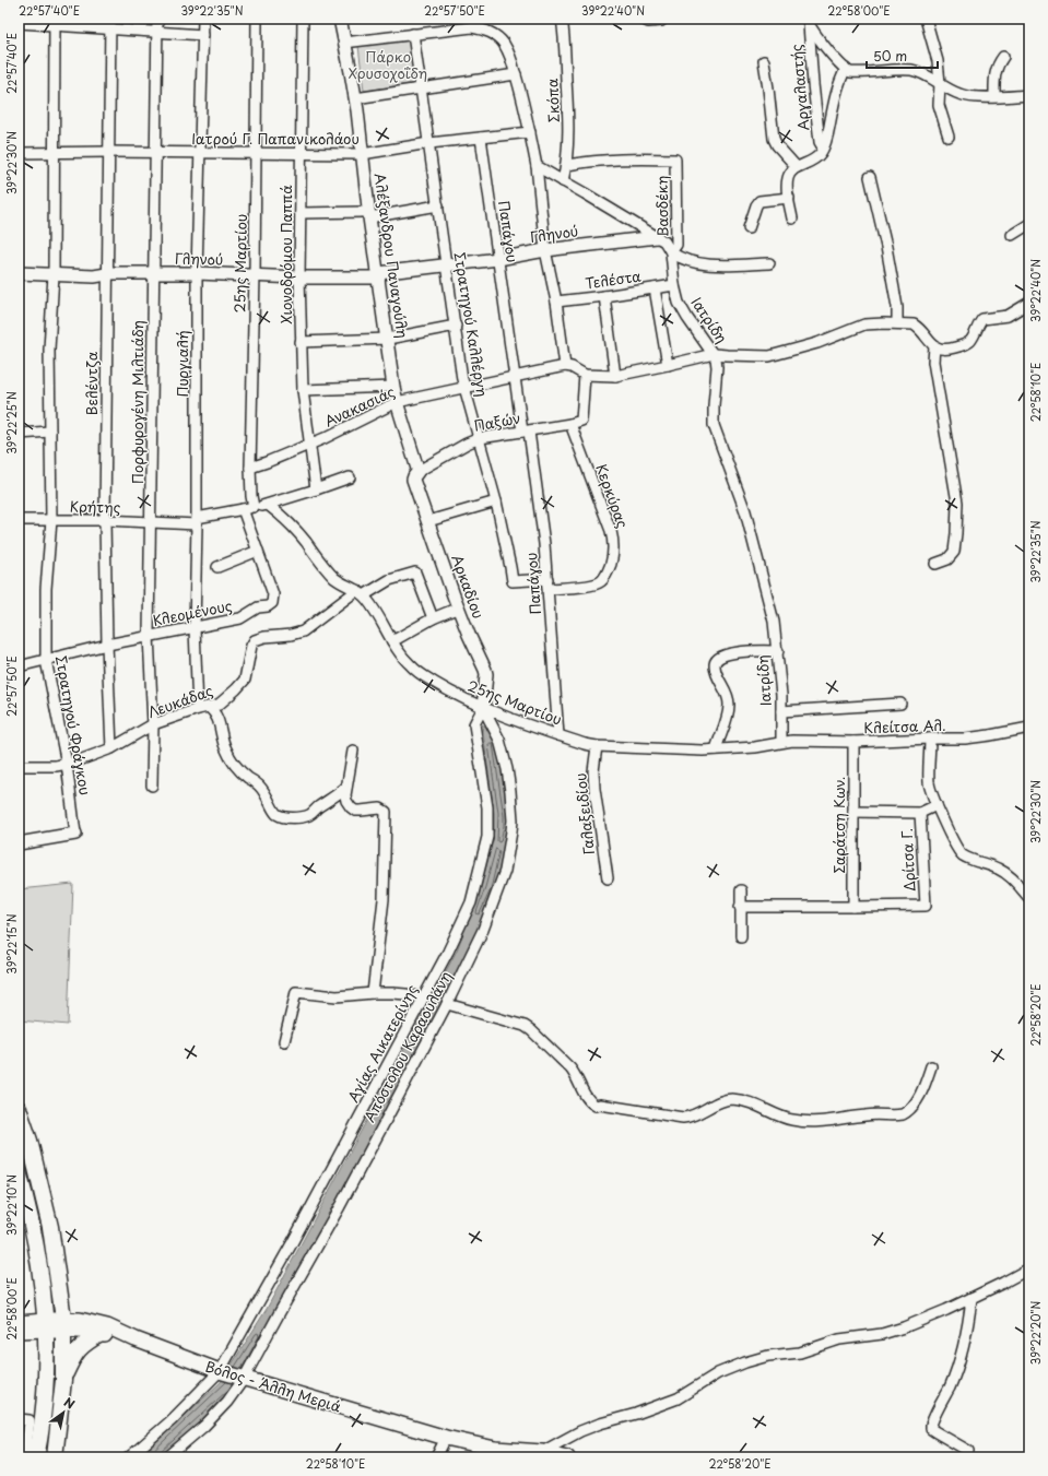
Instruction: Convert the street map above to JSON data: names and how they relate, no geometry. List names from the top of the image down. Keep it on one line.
{"streets":{"main road":["Βόλος - Άλλη Μεριά"],"street":["Αργαλαστής","Σκόπα","Ιατρού Γ. Παπανικολάου","Βασδέκη","Παπάγου","Γληνού","Χιονοδρόμου Παππά","Αλέξανδρου Παναγούλη","25ης Μαρτίου","Τελέστα","Ιατρίδη","Στρατηγού Καλλέργη","Πυργιαλή","Βελέντζα","Πορφυρογένη Μιλτιάδη","Ανακασιάς","Παξών","Κερκύρας","Κρήτης","Αρκαδίου","Κλεομένους","Λευκάδας","Στρατηγού Φράγκου","Κλείτσα Αλ.","Γαλαξειδίου","Σαράτση Κων.","Δρίτσα Γ.","Αγίας Αικατερίνης","Απόστολου Καραουλάνη"]},"crossings":[["Σκόπα","Βασδέκη"],["Ιατρού Γ. Παπανικολάου","Παπάγου"],["Ιατρού Γ. Παπανικολάου","Χιονοδρόμου Παππά"],["Ιατρού Γ. Παπανικολάου","Αλέξανδρου Παναγούλη"],["Ιατρού Γ. Παπανικολάου","25ης Μαρτίου"],["Ιατρού Γ. Παπανικολάου","Στρατηγού Καλλέργη"],["Ιατρού Γ. Παπανικολάου","Πυργιαλή"],["Ιατρού Γ. Παπανικολάου","Βελέντζα"],["Ιατρού Γ. Παπανικολάου","Πορφυρογένη Μιλτιάδη"],["Ιατρού Γ. Παπανικολάου","Στρατηγού Φράγκου"],["Βασδέκη","Ιατρίδη"],["Παπάγου","Γληνού"],["Παπάγου","25ης Μαρτίου"],["Παπάγου","Στρατηγού Καλλέργη"],["Παπάγου","Ανακασιάς"],["Παπάγου","Παξών"],["Παπάγου","Κερκύρας"],["Γληνού","Χιονοδρόμου Παππά"],["Γληνού","Αλέξανδρου Παναγούλη"],["Γληνού","25ης Μαρτίου"],["Γληνού","Στρατηγού Καλλέργη"],["Γληνού","Πυργιαλή"],["Γληνού","Βελέντζα"],["Γληνού","Πορφυρογένη Μιλτιάδη"],["Γληνού","Στρατηγού Φράγκου"],["Χιονοδρόμου Παππά","Ανακασιάς"],["Χιονοδρόμου Παππά","Κρήτης"],["Αλέξανδρου Παναγούλη","Ανακασιάς"],["Αλέξανδρου Παναγούλη","Παξών"],["Αλέξανδρου Παναγούλη","Αρκαδίου"],["25ης Μαρτίου","Ιατρίδη"],["25ης Μαρτίου","Ανακασιάς"],["25ης Μαρτίου","Κρήτης"],["25ης Μαρτίου","Αρκαδίου"],["25ης Μαρτίου","Λευκάδας"],["25ης Μαρτίου","Κλείτσα Αλ."],["25ης Μαρτίου","Γαλαξειδίου"],["25ης Μαρτίου","Αγίας Αικατερίνης"],["25ης Μαρτίου","Απόστολου Καραουλάνη"],["Τελέστα","Ιατρίδη"],["Ιατρίδη","Κλείτσα Αλ."],["Στρατηγού Καλλέργη","Ανακασιάς"],["Στρατηγού Καλλέργη","Παξών"],["Στρατηγού Καλλέργη","Κερκύρας"],["Πυργιαλή","Κρήτης"],["Πυργιαλή","Κλεομένους"],["Πυργιαλή","Λευκάδας"],["Βελέντζα","Κρήτης"],["Βελέντζα","Κλεομένους"],["Βελέντζα","Λευκάδας"],["Πορφυρογένη Μιλτιάδη","Κρήτης"],["Πορφυρογένη Μιλτιάδη","Κλεομένους"],["Πορφυρογένη Μιλτιάδη","Λευκάδας"],["Παξών","Κερκύρας"],["Παξών","Αρκαδίου"],["Κρήτης","Κλεομένους"],["Κρήτης","Στρατηγού Φράγκου"],["Αρκαδίου","Αγίας Αικατερίνης"],["Αρκαδίου","Απόστολου Καραουλάνη"],["Κλεομένους","Στρατηγού Φράγκου"],["Λευκάδας","Στρατηγού Φράγκου"],["Κλείτσα Αλ.","Σαράτση Κων."],["Σαράτση Κων.","Δρίτσα Γ."],["Αγίας Αικατερίνης","Απόστολου Καραουλάνη"],["Αγίας Αικατερίνης","Βόλος - Άλλη Μεριά"],["Απόστολου Καραουλάνη","Βόλος - Άλλη Μεριά"]],"parks":["Πάρκο Χρυσοχοΐδη"],"scale_bar":"50 m","north":"top right","coordinates":["22°57'40\"E","39°22'35\"N","22°57'50\"E","39°22'40\"N","22°58'00\"E","39°22'30\"N","22°58'10\"E","39°22'25\"N","39°22'15\"N","22°58'20\"E","39°22'10\"N","39°22'20\"N"]}
